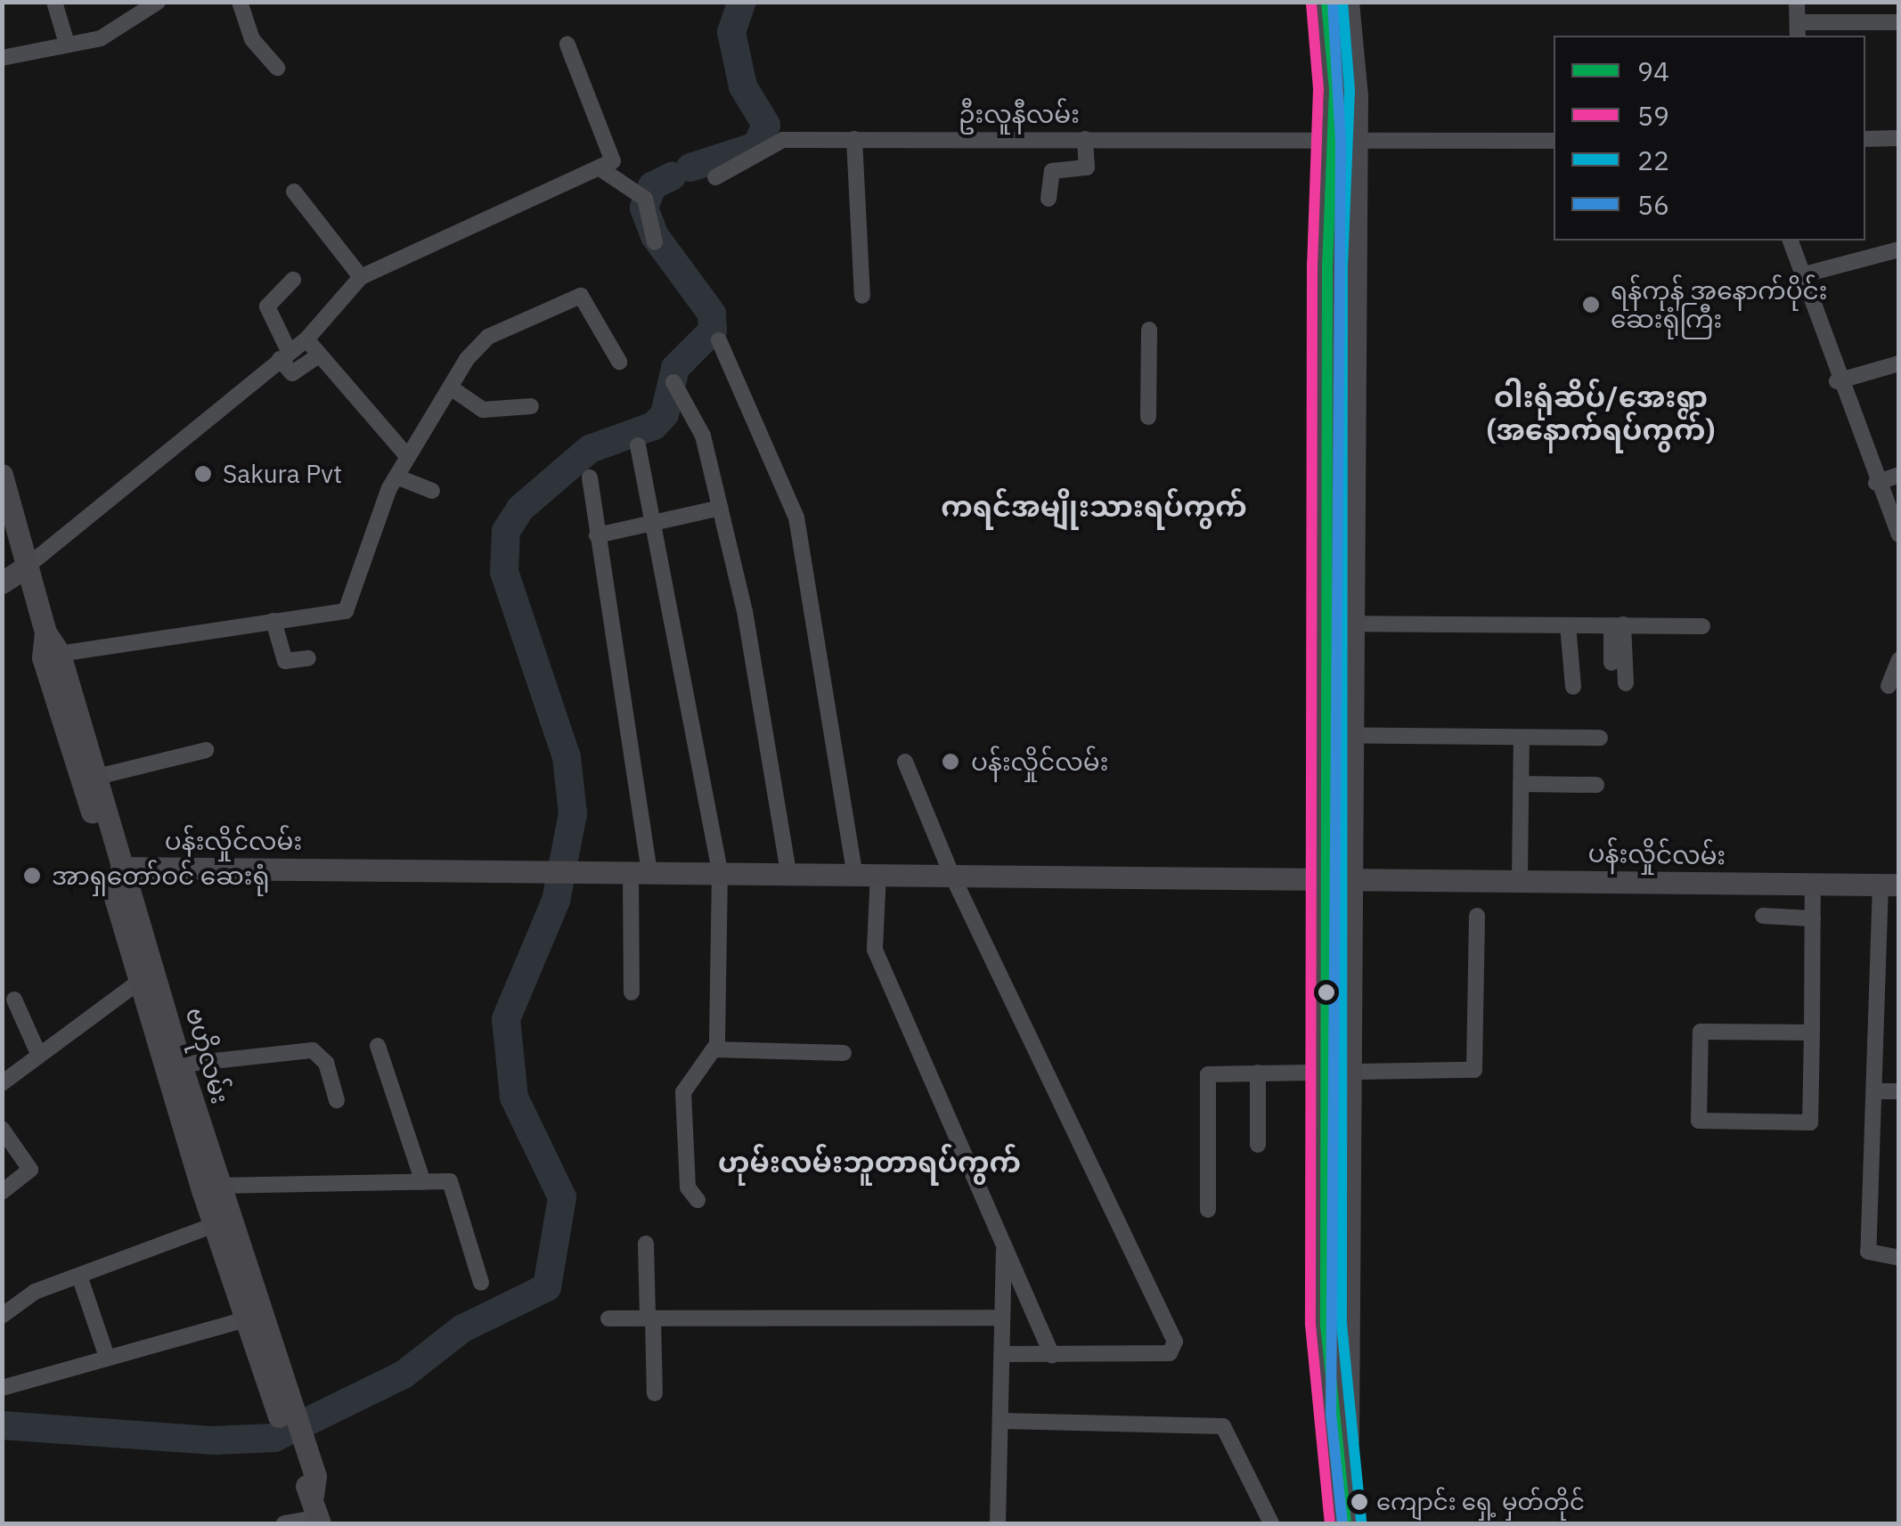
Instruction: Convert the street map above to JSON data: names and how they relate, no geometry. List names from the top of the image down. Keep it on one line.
{"streets":{"main road":["ပန်းလှိုင်လမ်း","ဗဟိုလမ်း"],"street":["ဦးလူနီလမ်း"]},"crossings":[["ပန်းလှိုင်လမ်း","ဗဟိုလမ်း"]],"districts":["ဝါးရုံဆိပ်/အေးရွာ (အနောက်ရပ်ကွက်)","ကရင်အမျိုးသားရပ်ကွက်","ဟုမ်းလမ်းဘူတာရပ်ကွက်"],"places":["ရန်ကုန် အနောက်ပိုင်း ဆေးရုံကြီး","Sakura Pvt","ပန်းလှိုင်လမ်း","အာရှတော်ဝင် ဆေးရုံ","ကျောင်း ရှေ့ မှတ်တိုင်"],"lines":["transit line 94","transit line 22","transit line 56","transit line 59"],"legend":["94","59","22","56"]}
